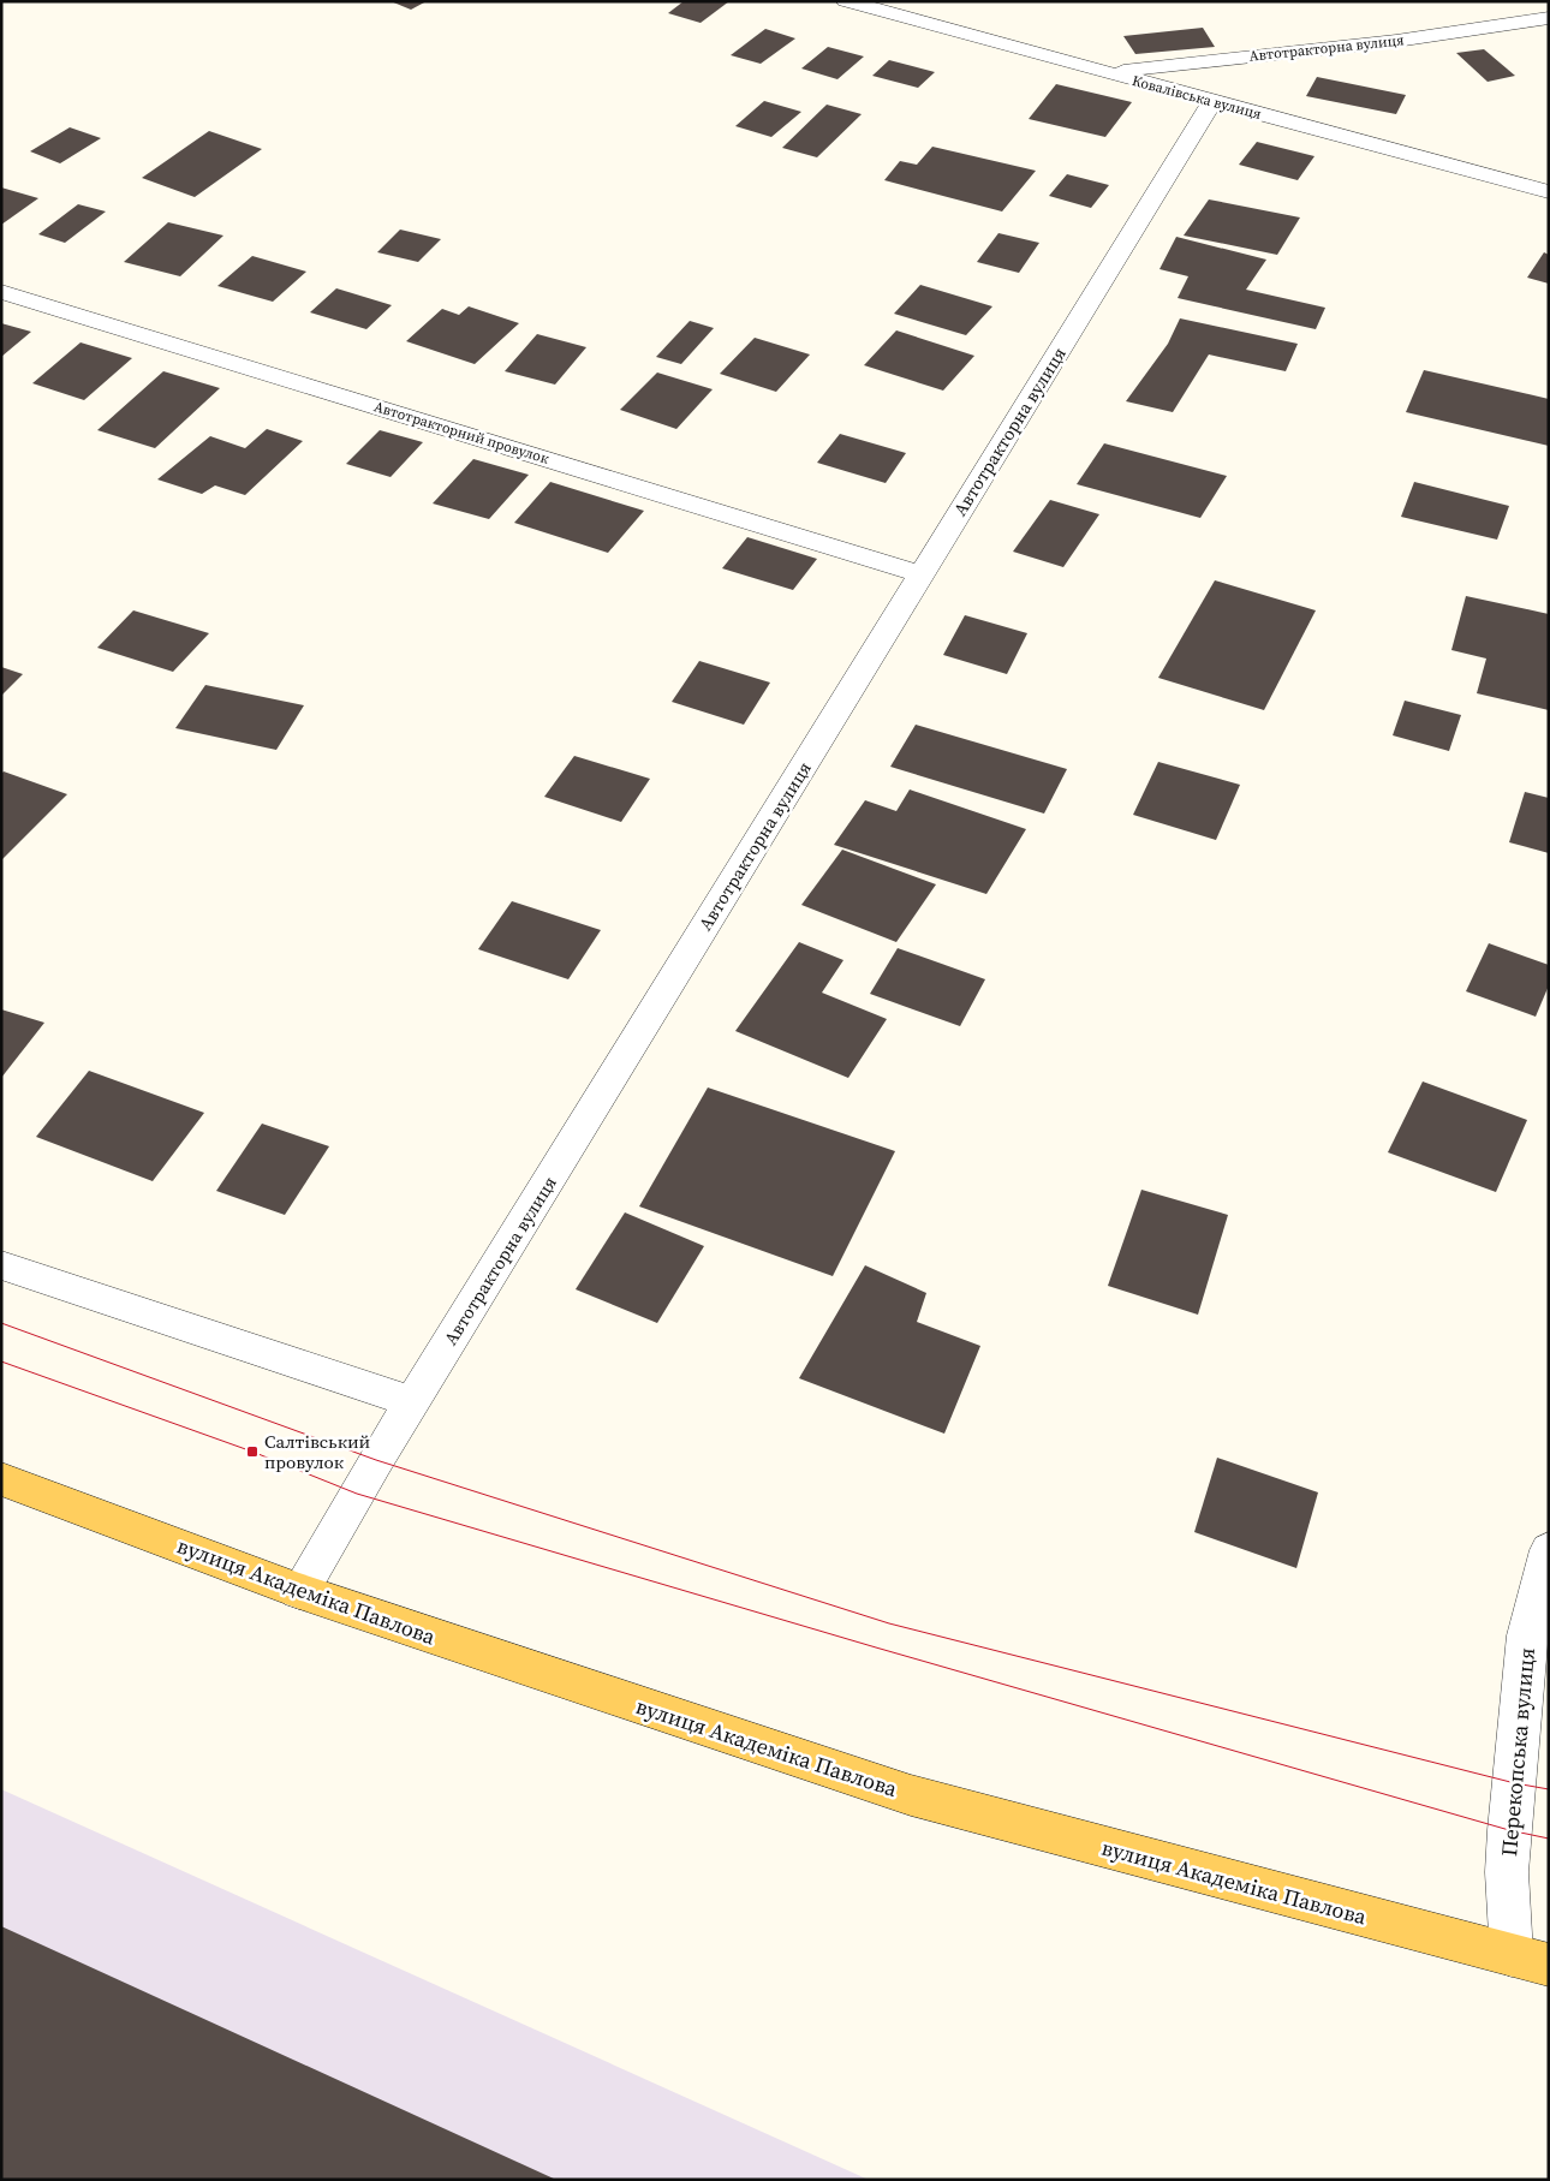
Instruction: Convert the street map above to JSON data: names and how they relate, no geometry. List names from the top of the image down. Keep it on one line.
{"streets":{"main road":["вулиця Академіка Павлова"],"street":["Автотракторна вулиця","Ковалівська вулиця","Автотракторний провулок","Перекопська вулиця"]},"crossings":[["Автотракторна вулиця","Ковалівська вулиця"],["Автотракторна вулиця","Автотракторний провулок"],["Автотракторна вулиця","вулиця Академіка Павлова"],["вулиця Академіка Павлова","Перекопська вулиця"]],"places":{"transit":["Салтівський провулок"]}}
